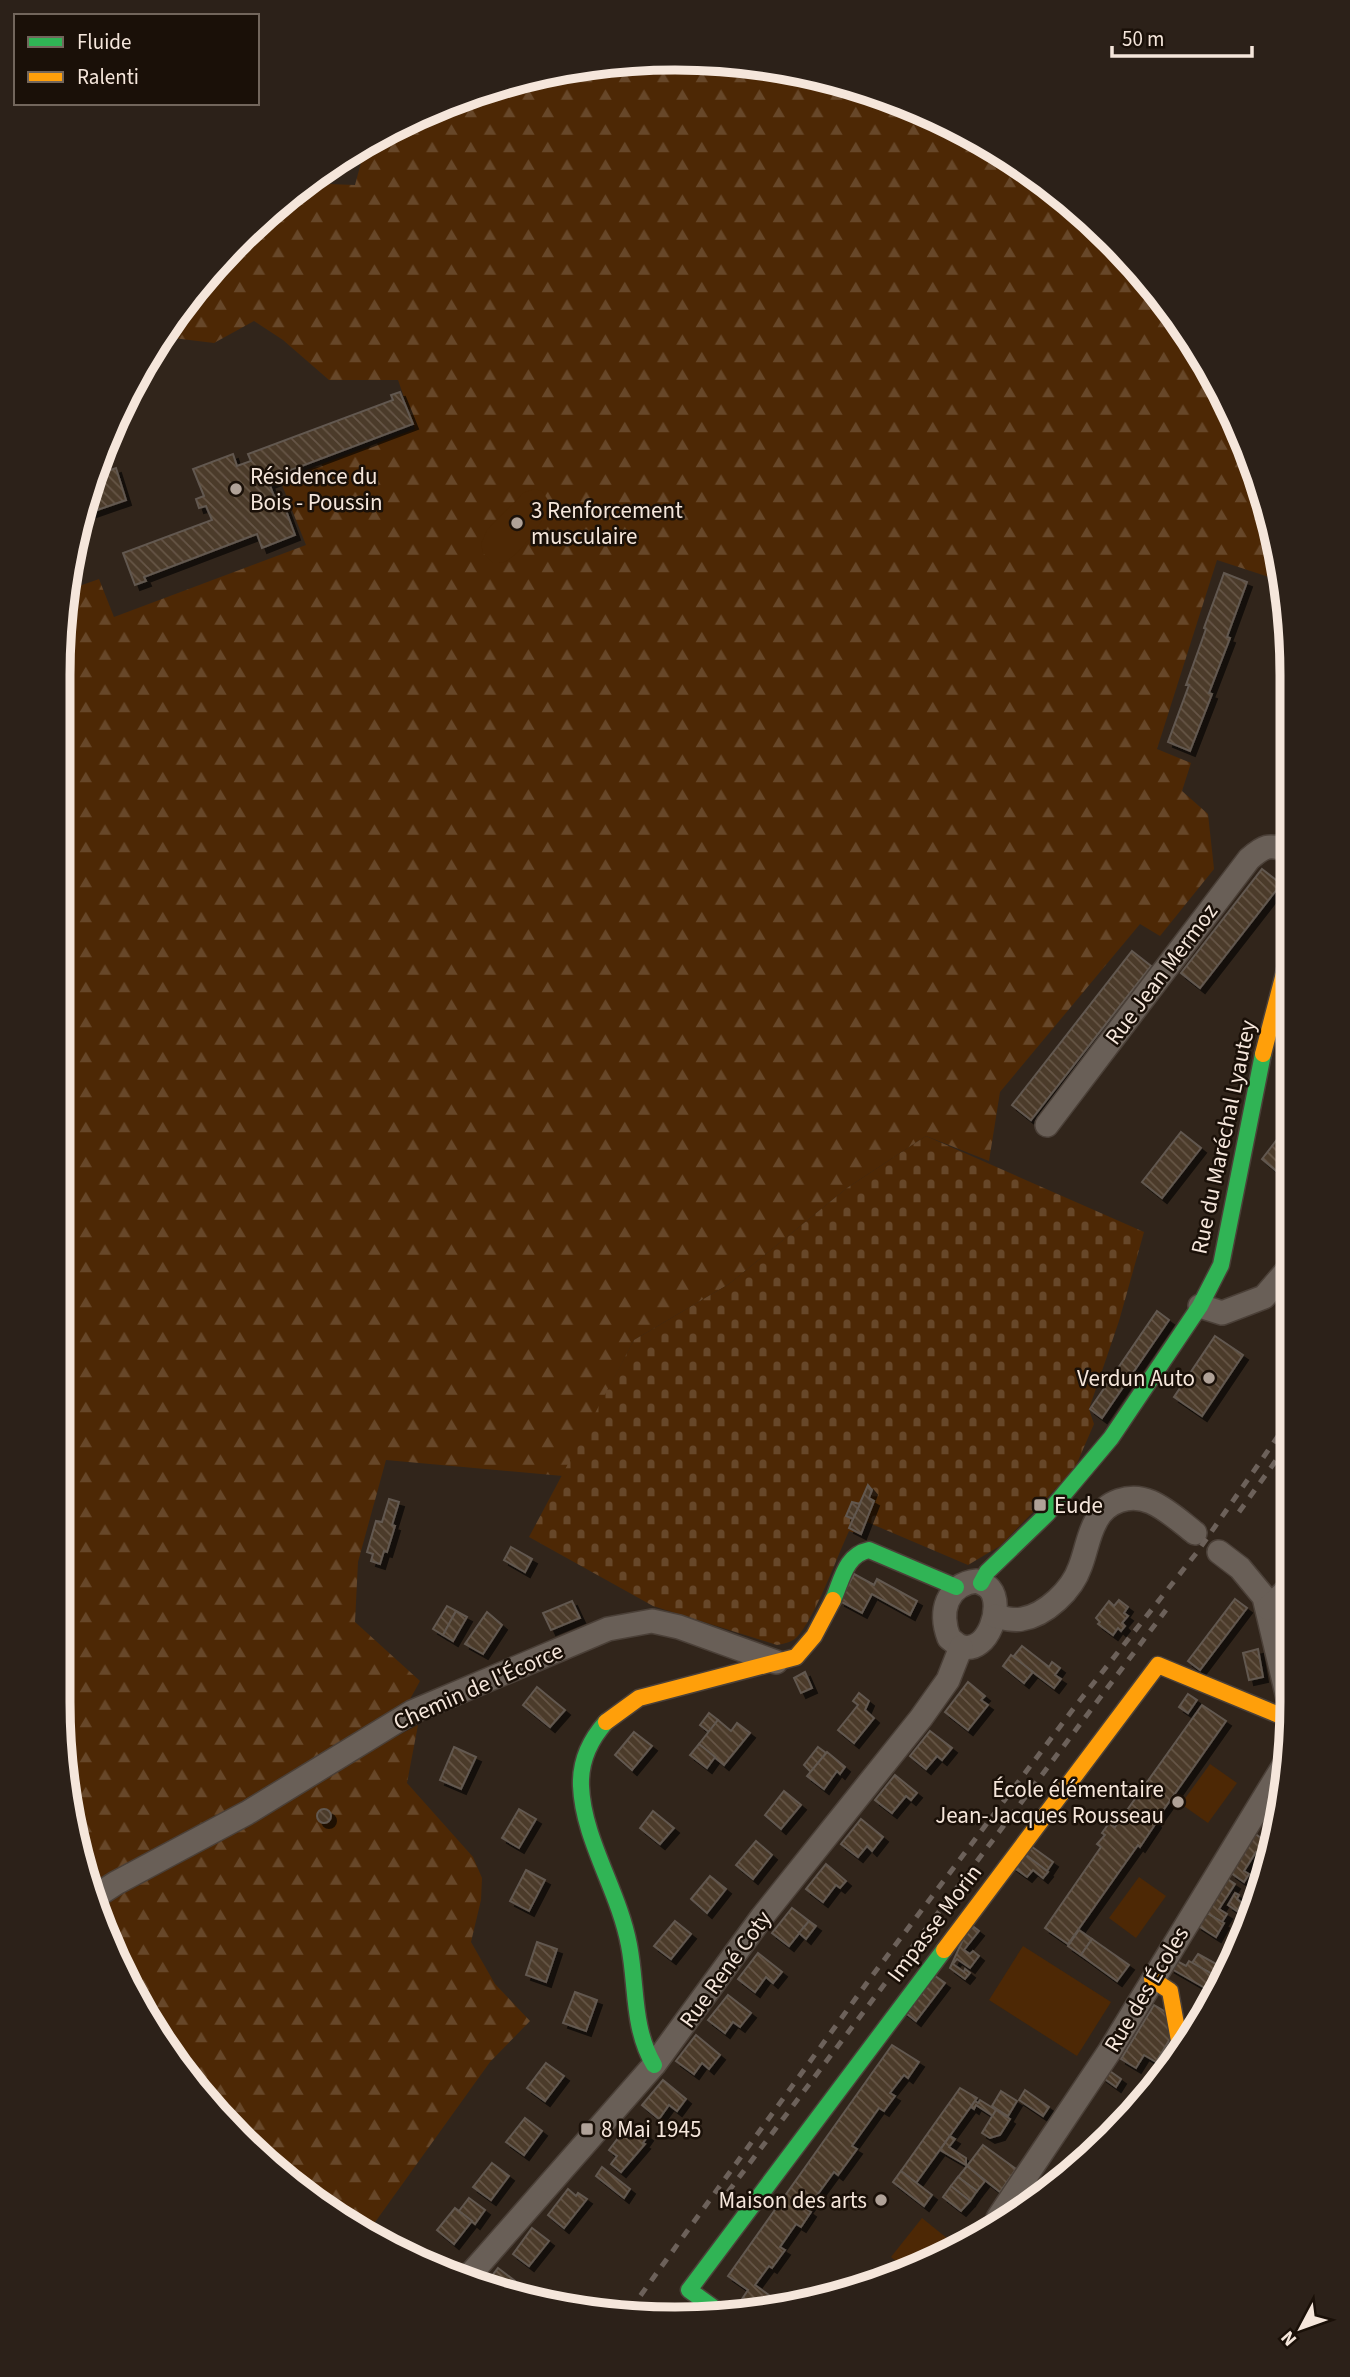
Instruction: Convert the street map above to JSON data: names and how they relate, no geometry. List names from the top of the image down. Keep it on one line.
{"streets":{"street":["Rue Jean Mermoz","Rue du Maréchal Lyautey","Chemin de l'Écorce","Impasse Morin","Rue René Coty","Rue des Écoles"]},"crossings":[["Rue du Maréchal Lyautey","Rue René Coty"]],"places":{"other":["Résidence du Bois - Poussin","3 Renforcement musculaire","Verdun Auto","École élémentaire Jean-Jacques Rousseau","Maison des arts"],"transit":["Eude","8 Mai 1945"]},"legend":["Fluide","Ralenti"],"scale_bar":"50 m","north":"bottom left"}
